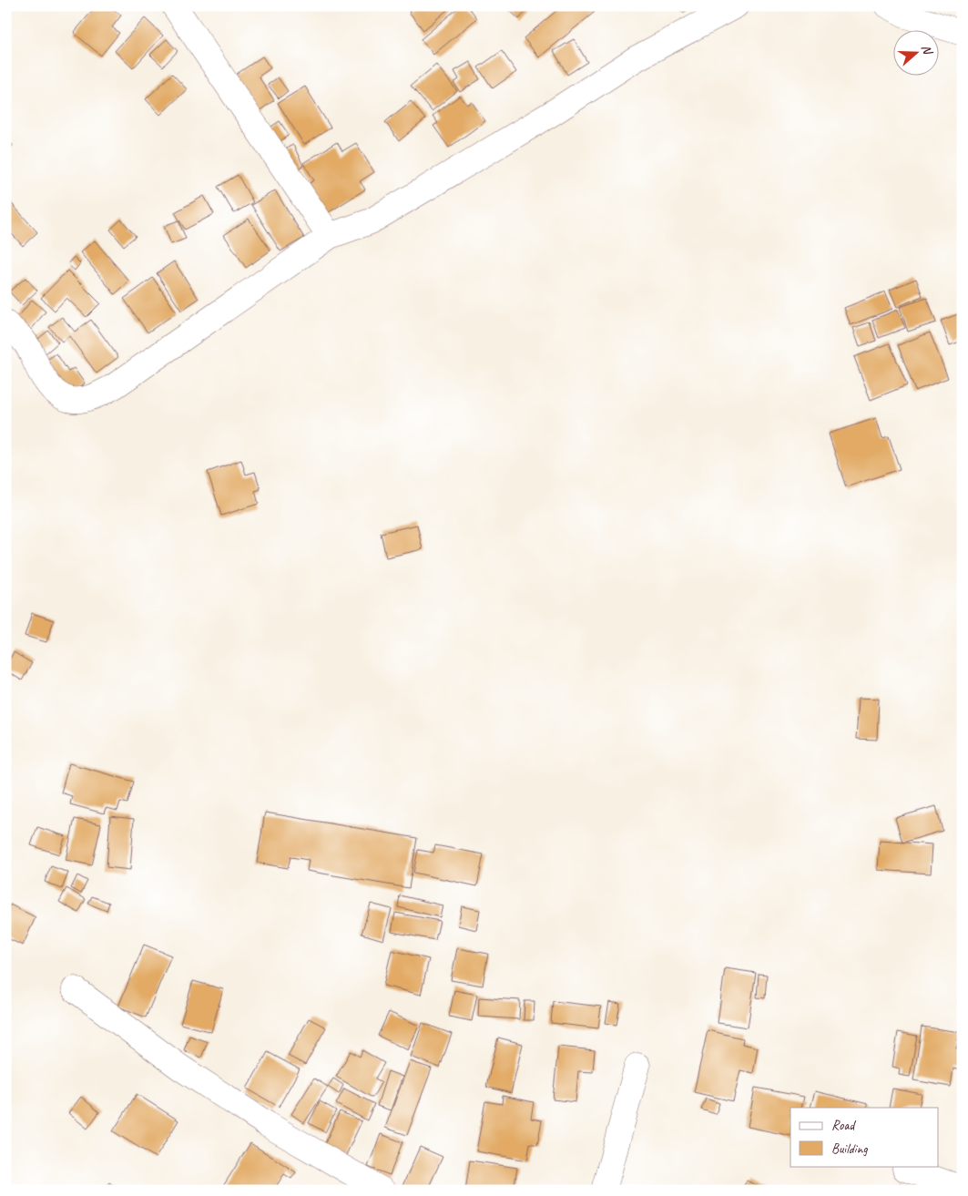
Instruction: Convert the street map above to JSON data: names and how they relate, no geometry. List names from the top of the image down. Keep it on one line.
{"legend":["Road","Building"],"north":"right"}
